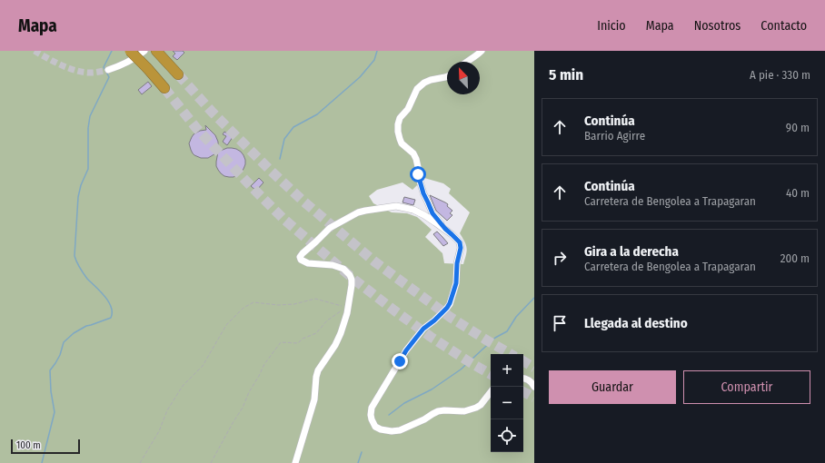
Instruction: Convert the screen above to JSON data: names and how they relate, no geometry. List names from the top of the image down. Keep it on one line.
{"scale_bar":"100 m","north":"top left","page":{"header":"Mapa","nav":["Inicio","Mapa","Nosotros","Contacto"],"heading":["5 min","A pie · 330 m"],"list":[["Continúa","Barrio Agirre","90 m"],["Continúa","Carretera de Bengolea a Trapagaran","40 m"],["Gira a la derecha","Carretera de Bengolea a Trapagaran","200 m"],"Llegada al destino"],"map_buttons":["+","−"],"buttons":["Guardar","Compartir"],"scale":"100 m"}}
